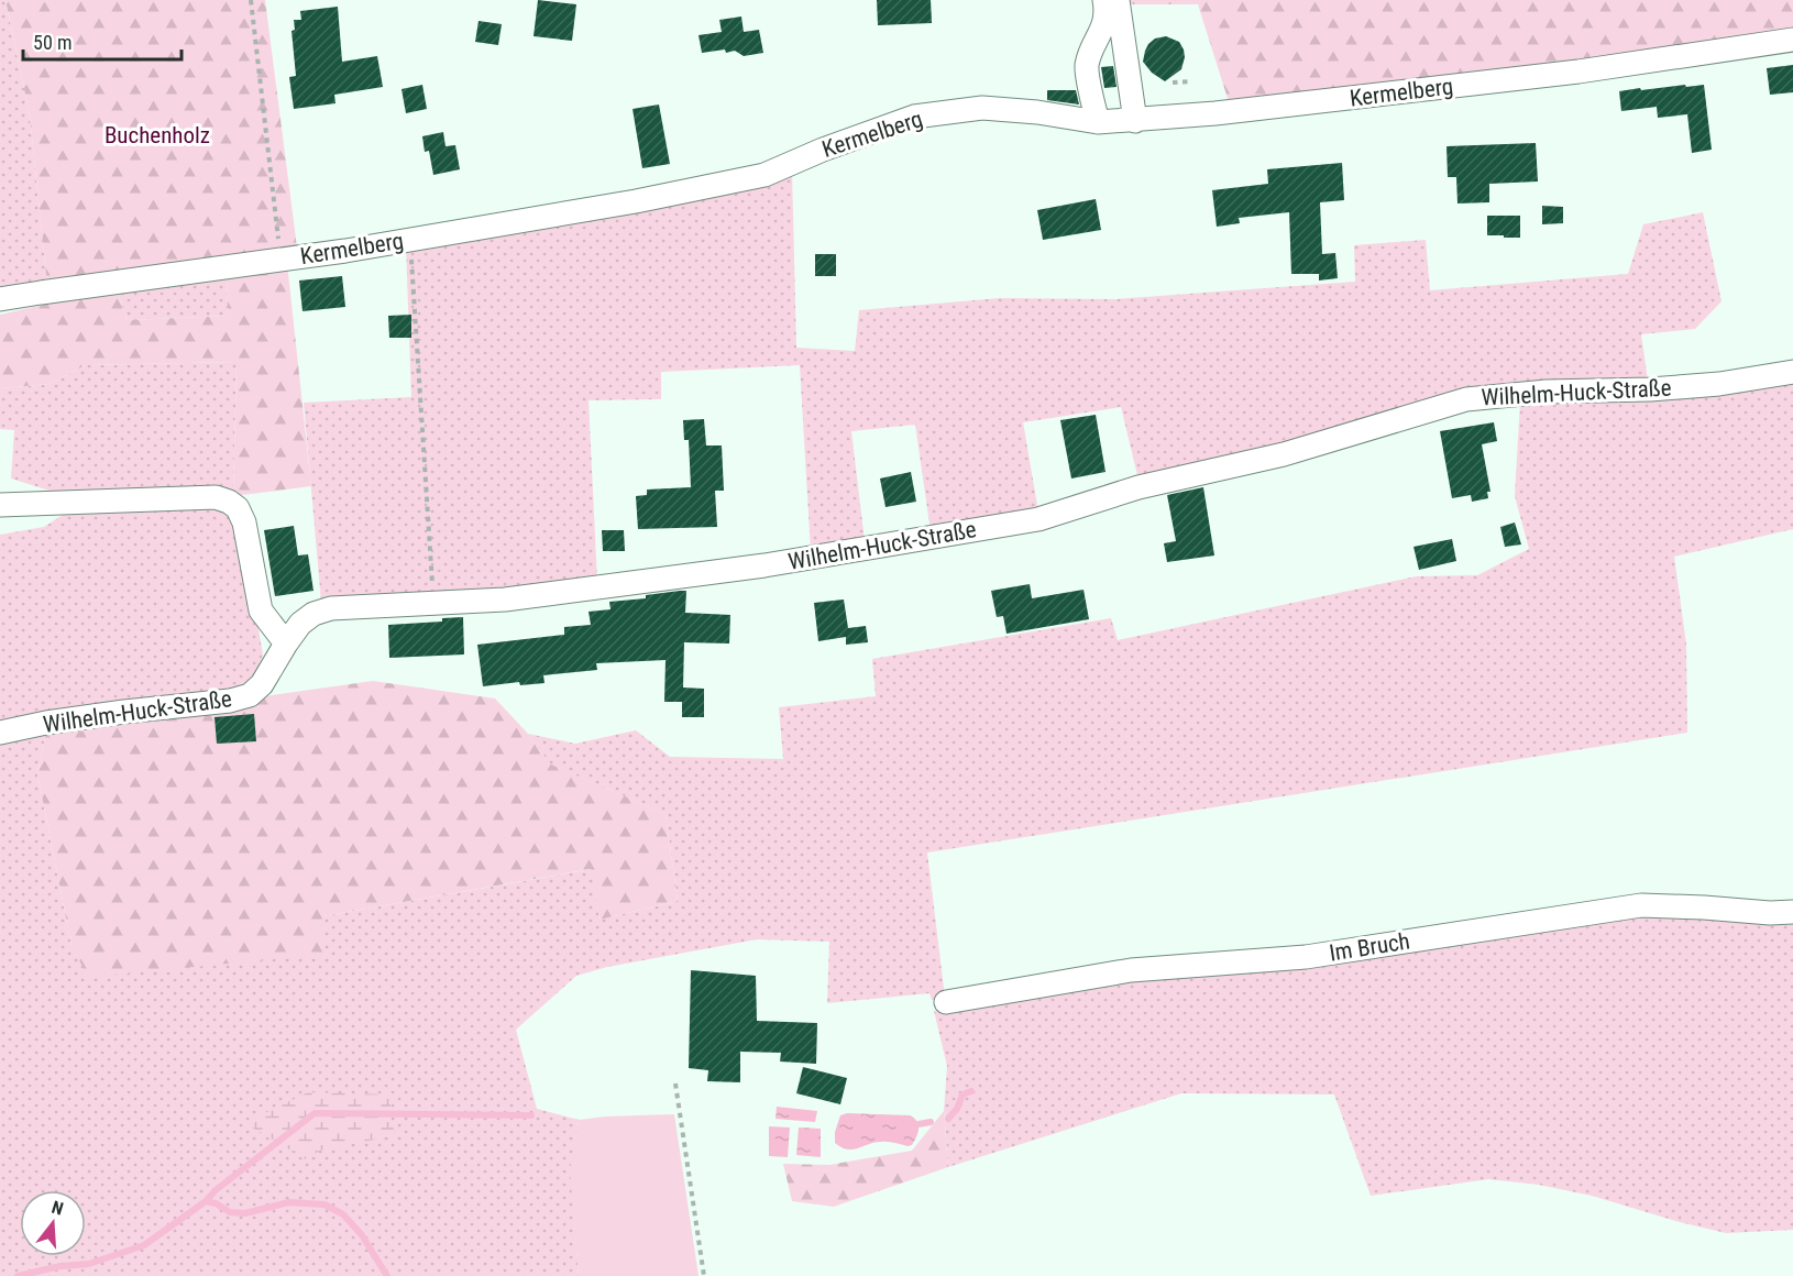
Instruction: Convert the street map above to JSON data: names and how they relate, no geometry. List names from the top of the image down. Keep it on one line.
{"streets":{"street":["Kermelberg","Wilhelm-Huck-Straße","Im Bruch"]},"parks":["Buchenholz"],"scale_bar":"50 m","north":"top"}
